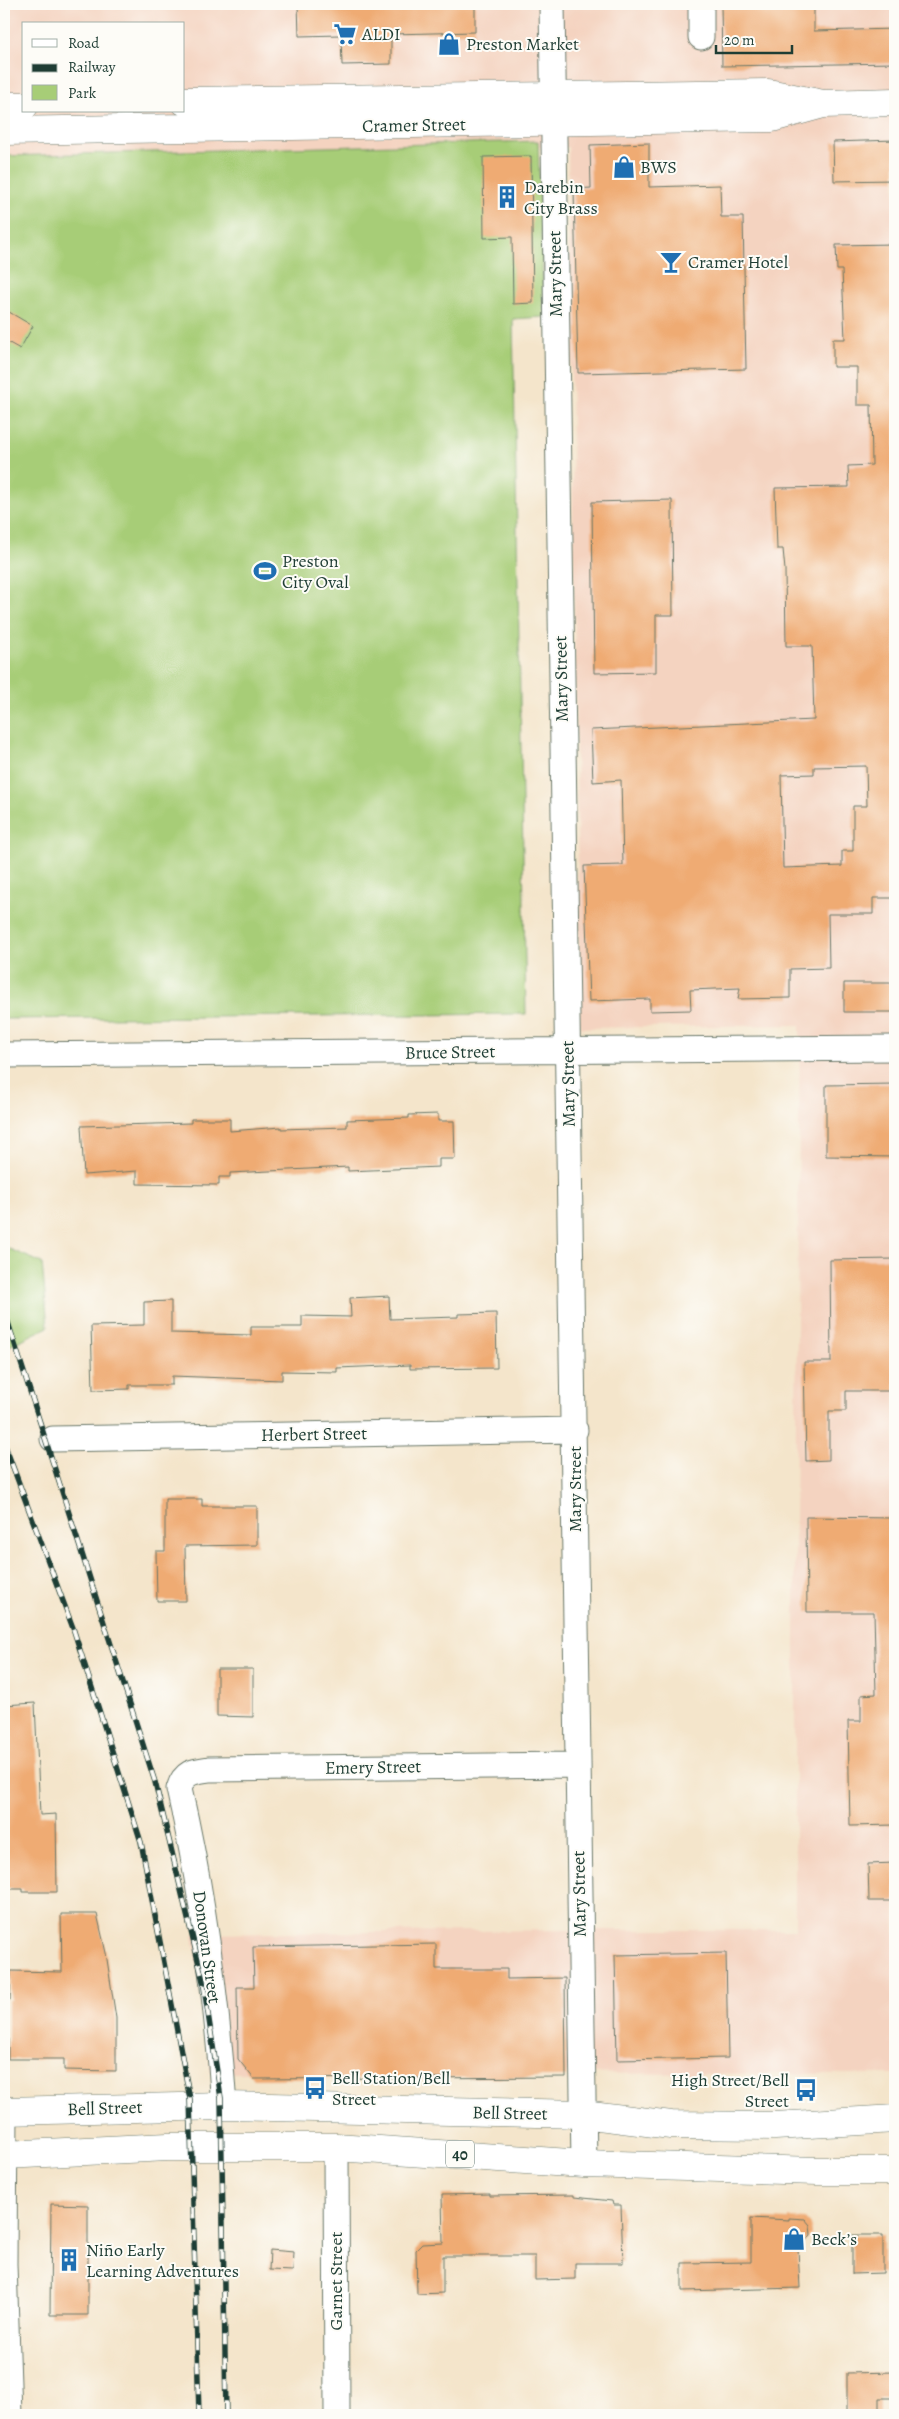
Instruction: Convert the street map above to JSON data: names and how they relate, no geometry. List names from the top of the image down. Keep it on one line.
{"streets":{"main road":["Cramer Street","Bell Street","40"],"street":["Mary Street","Bruce Street","Herbert Street","Emery Street","Donovan Street","Garnet Street"]},"crossings":[["Cramer Street","Mary Street"],["Mary Street","Bruce Street"],["Mary Street","Herbert Street"],["Mary Street","Emery Street"],["Mary Street","Bell Street"],["Mary Street","40"],["Emery Street","Donovan Street"],["Donovan Street","Bell Street"],["40","Garnet Street"]],"places":{"supermarket":["ALDI"],"shop":["Preston Market","BWS","Beck’s"],"building":["Darebin City Brass","Niño Early Learning Adventures"],"bar":["Cramer Hotel"],"sports":["Preston City Oval"],"bus stop":["Bell Station/Bell Street","High Street/Bell Street"]},"legend":["Road","Railway","Park"],"scale_bar":"20 m"}
